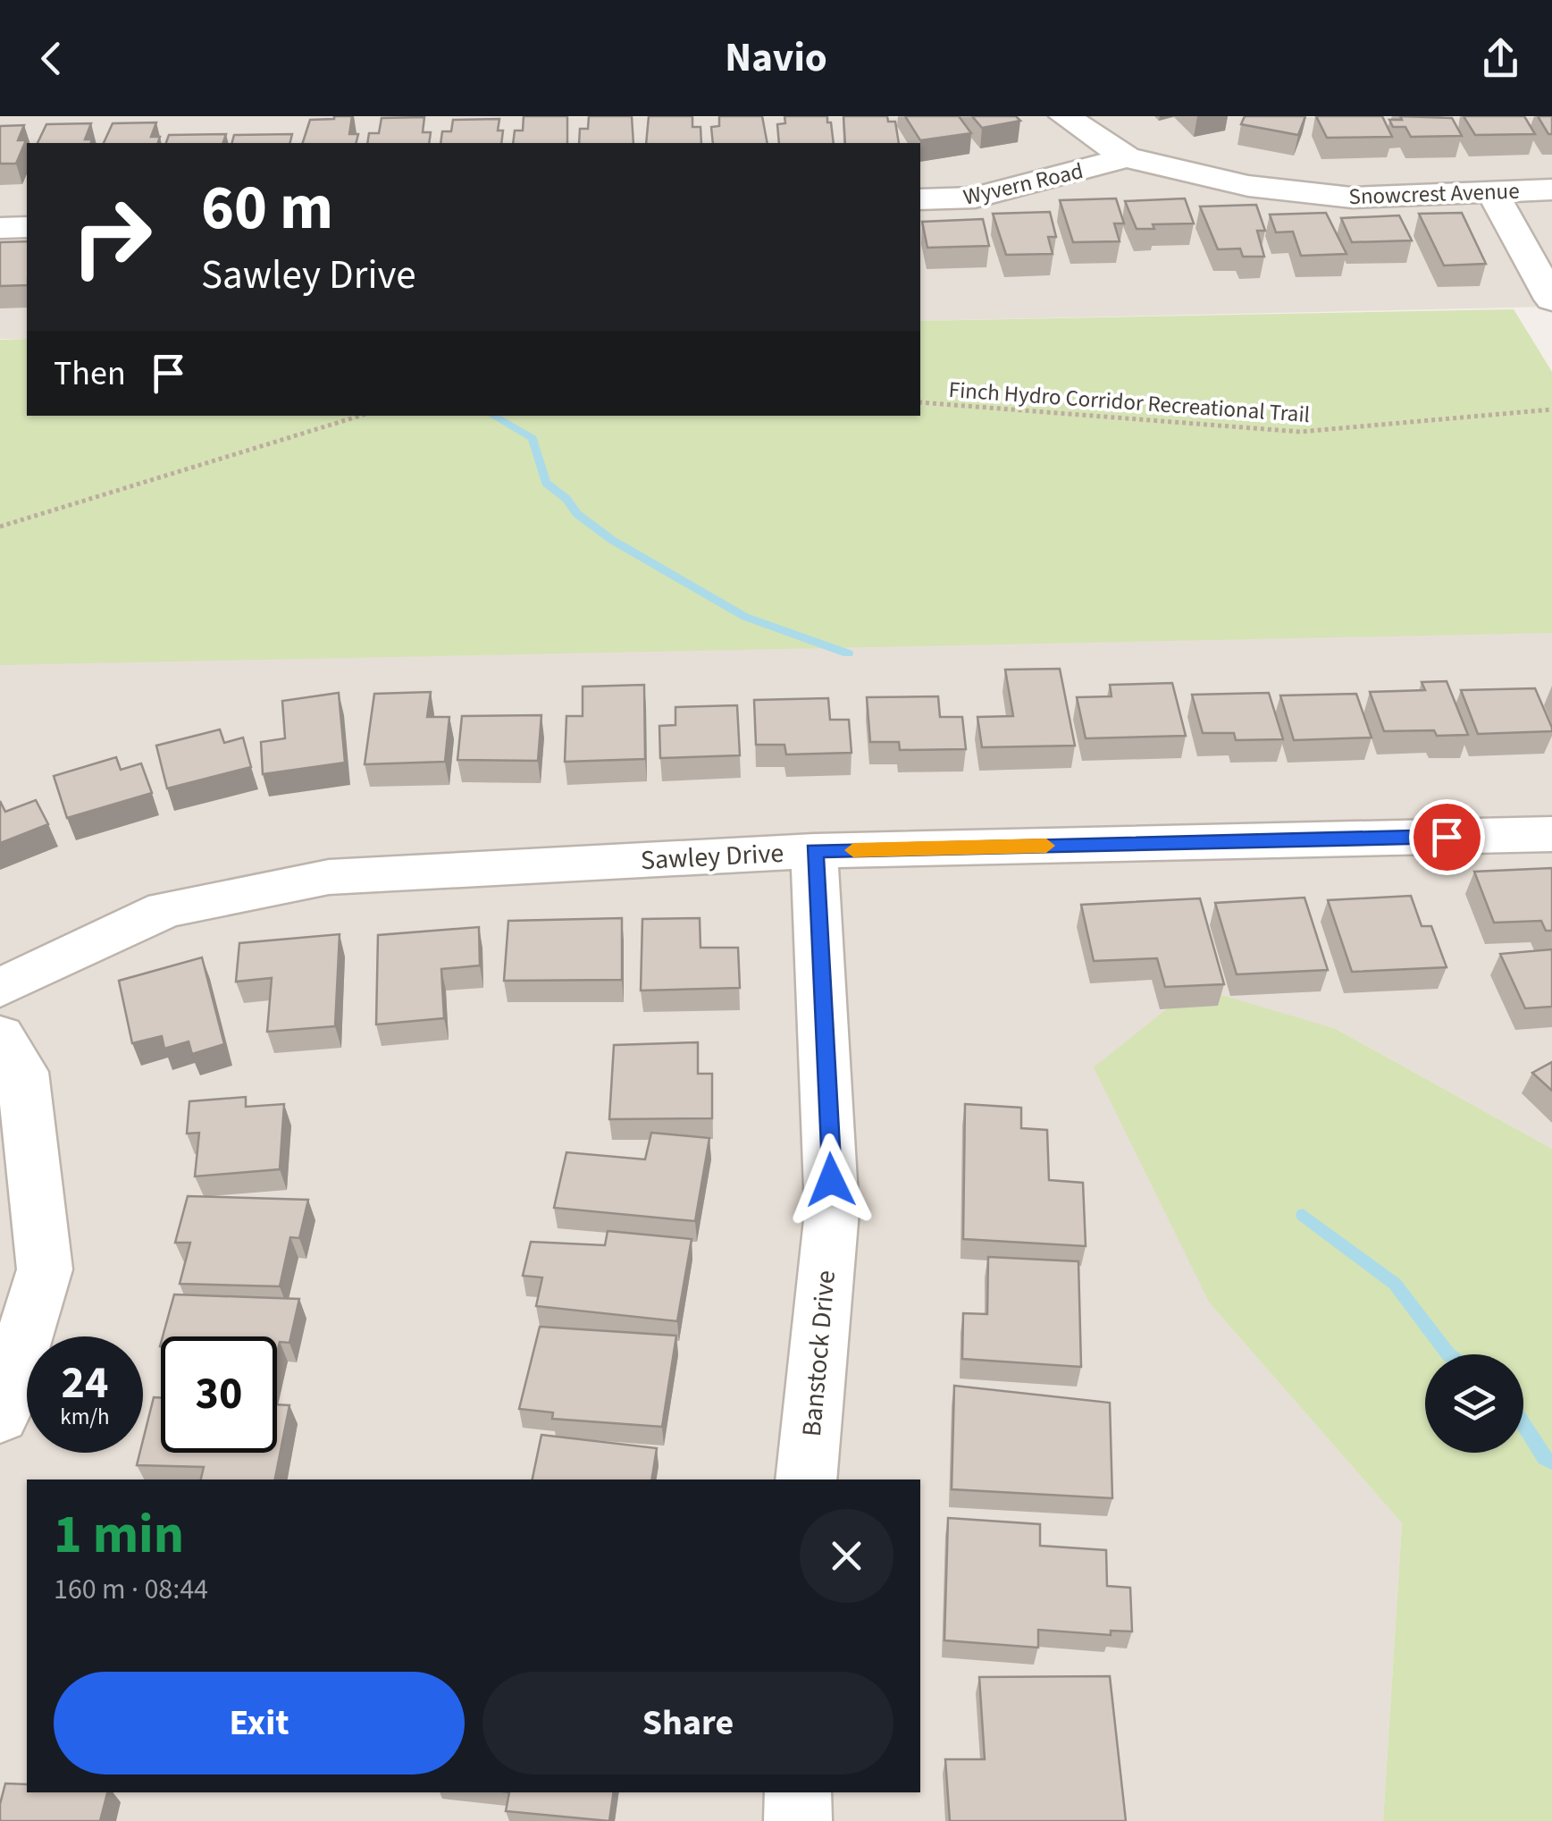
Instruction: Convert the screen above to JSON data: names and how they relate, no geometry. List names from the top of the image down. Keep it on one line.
{"streets":{"street":["Wyvern Road","Snowcrest Avenue","Sawley Drive","Banstock Drive"],"path":["Finch Hydro Corridor Recreational Trail"]},"crossings":[["Wyvern Road","Snowcrest Avenue"],["Sawley Drive","Banstock Drive"]],"page":{"header":"Navio","turn":["60 m","Sawley Drive"],"then":"Then","speed":"24 km/h","limit":"30","heading":["1 min","160 m · 08:44"],"buttons":["Exit","Share"]}}
